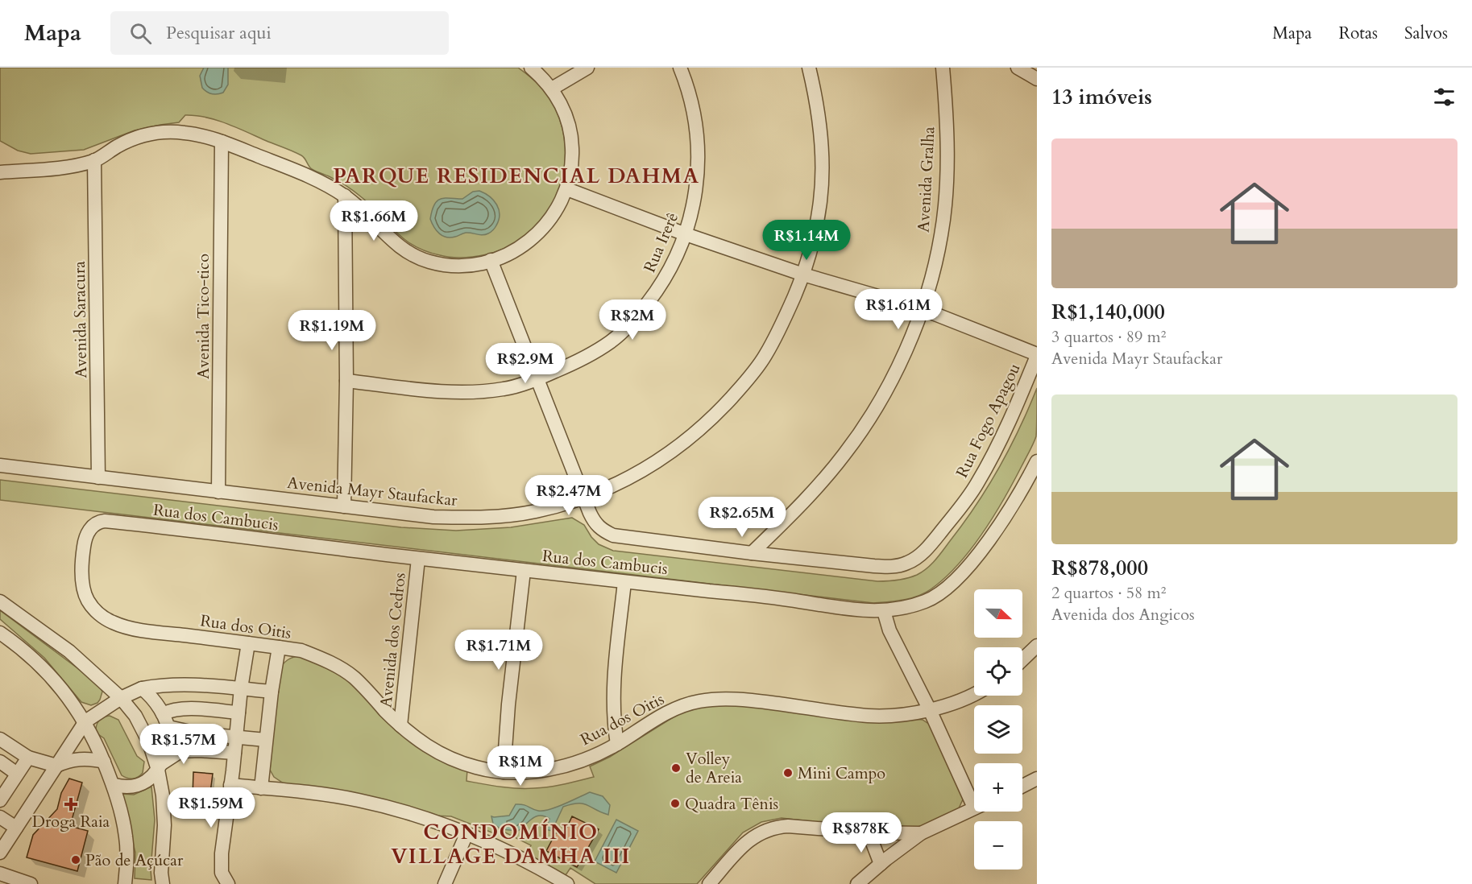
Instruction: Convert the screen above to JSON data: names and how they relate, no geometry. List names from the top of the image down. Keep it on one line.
{"streets":{"street":["Avenida Gralha","Rua Irerê","Avenida Tico-tico","Avenida Saracura","Rua Fogo Apagou","Avenida Mayr Staufackar","Rua dos Cambucis","Rua dos Oitis","Avenida dos Cedros"]},"crossings":[["Avenida Gralha","Rua Fogo Apagou"],["Avenida Tico-tico","Avenida Mayr Staufackar"],["Avenida Saracura","Avenida Mayr Staufackar"],["Rua dos Cambucis","Rua dos Oitis"],["Rua dos Cambucis","Avenida dos Cedros"],["Rua dos Oitis","Avenida dos Cedros"]],"districts":["PARQUE RESIDENCIAL DAHMA","CONDOMÍNIO VILLAGE DAMHA III"],"places":{"other":["Volley de Areia","Mini Campo","Quadra Tênis","Pão de Açúcar"],"health":["Droga Raia"]},"north":"right","page":{"header":"Mapa","search":"Pesquisar aqui","nav":["Mapa","Rotas","Salvos"],"heading":"13 imóveis","list":[{"name":"R$1,140,000","note":"3 quartos · 89 m² · Avenida Mayr Staufackar"},{"name":"R$878,000","note":"2 quartos · 58 m² · Avenida dos Angicos"}],"price":["R$1.66M","R$1.14M","R$1.61M","R$2M","R$1.19M","R$2.9M","R$2.47M","R$2.65M","R$1.71M","R$1.57M","R$1M","R$1.59M","R$878K"],"map_buttons":["+","−"]}}
